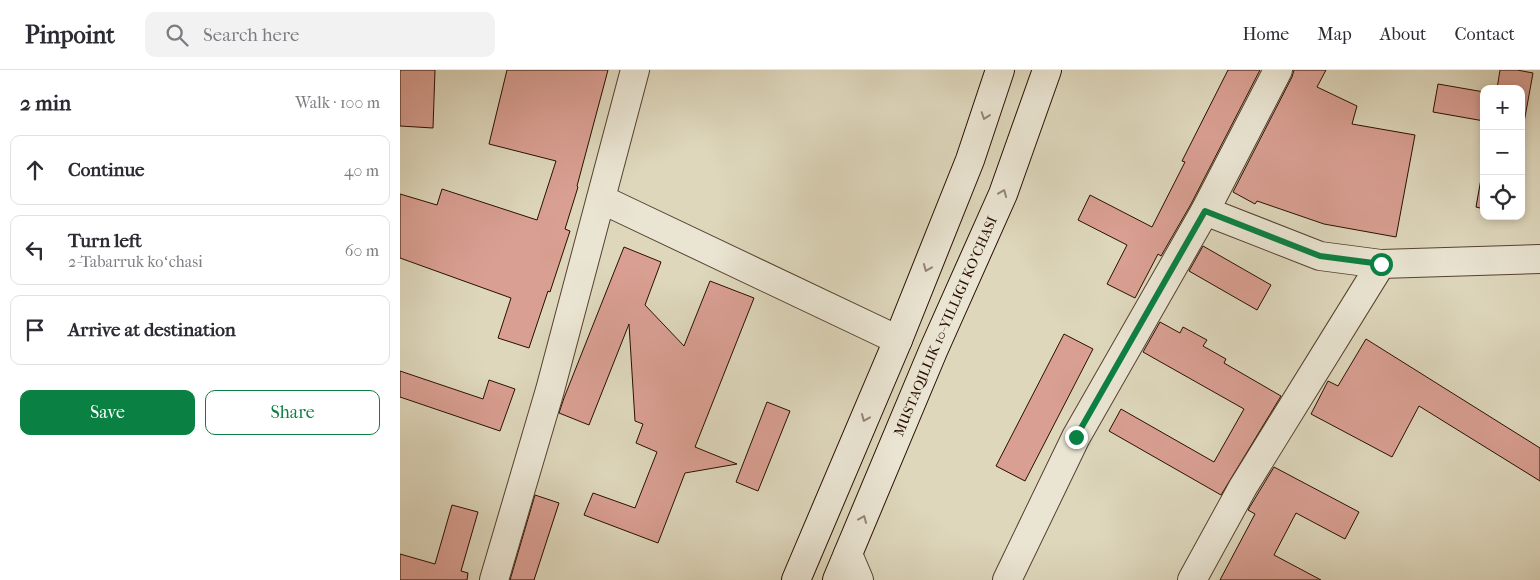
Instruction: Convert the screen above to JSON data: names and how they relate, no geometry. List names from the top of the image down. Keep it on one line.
{"streets":{"street":["MUSTAQILLIK 10-YILLIGI KO'CHASI"]},"page":{"header":"Pinpoint","search":"Search here","nav":["Home","Map","About","Contact"],"heading":["2 min","Walk · 100 m"],"map_buttons":["+","−"],"list":[["Continue","40 m"],["Turn left","2-Tabarruk koʻchasi","60 m"],"Arrive at destination"],"buttons":["Save","Share"]}}
